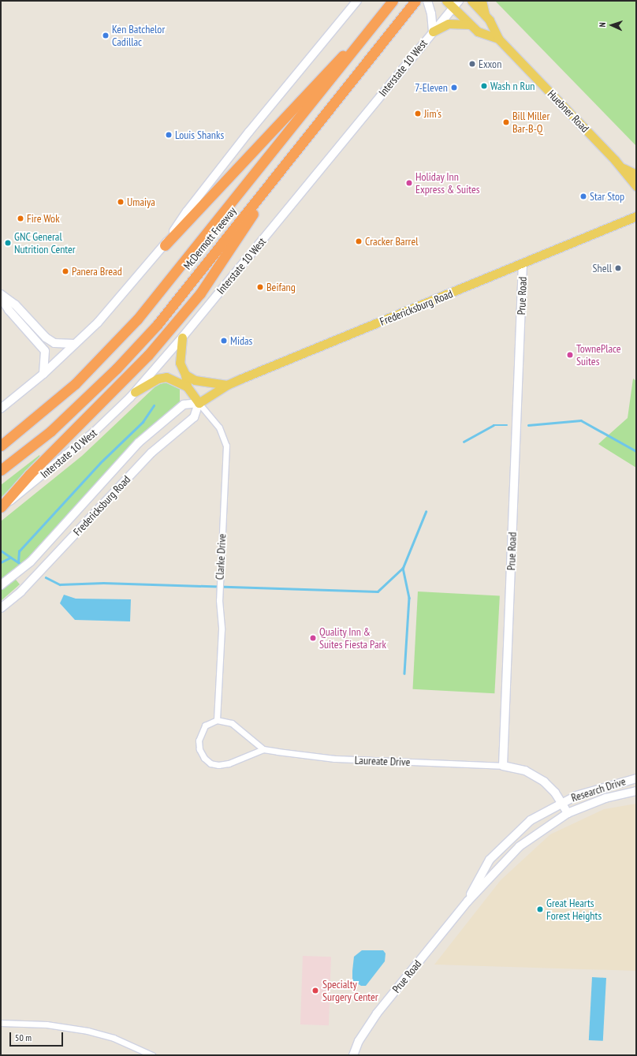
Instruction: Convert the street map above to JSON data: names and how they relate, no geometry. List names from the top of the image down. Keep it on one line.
{"streets":{"highway":["McDermott Freeway"],"main road":["Interstate 10 West","Huebner Road","Prue Road","Fredericksburg Road","Research Drive"],"street":["Clarke Drive","Laureate Drive"]},"crossings":[["Interstate 10 West","Huebner Road"],["Prue Road","Fredericksburg Road"],["Prue Road","Laureate Drive"],["Prue Road","Research Drive"],["Fredericksburg Road","Clarke Drive"],["Clarke Drive","Laureate Drive"]],"places":["Ken Batchelor Cadillac","Exxon","Wash n Run","7-Eleven","Jim's","Bill Miller Bar-B-Q","Louis Shanks","Holiday Inn Express & Suites","Star Stop","Umaiya","Fire Wok","Cracker Barrel","GNC General Nutrition Center","Shell","Panera Bread","Beifang","Midas","TownePlace Suites","Quality Inn & Suites Fiesta Park","Great Hearts Forest Heights","Specialty Surgery Center"],"scale_bar":"50 m","north":"left"}
